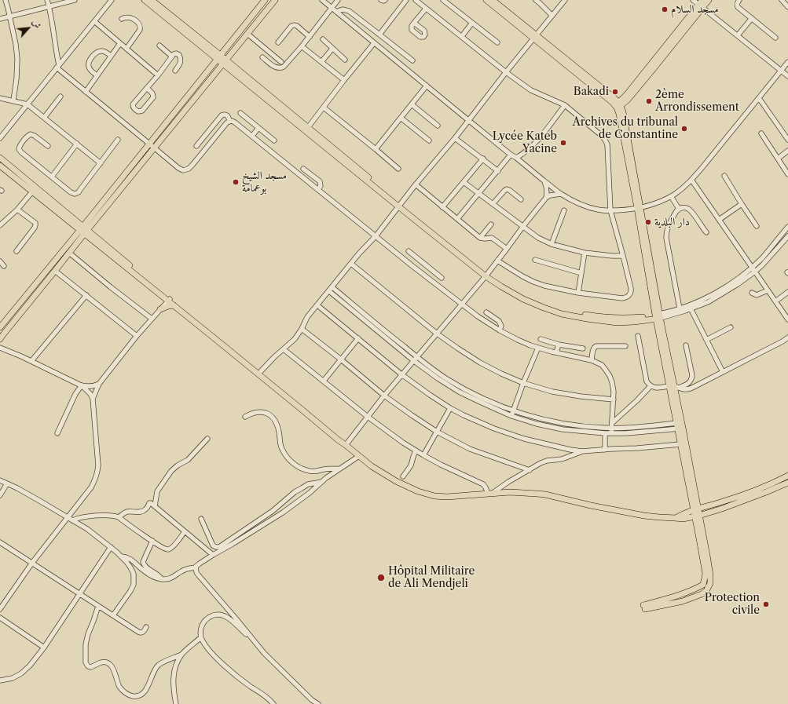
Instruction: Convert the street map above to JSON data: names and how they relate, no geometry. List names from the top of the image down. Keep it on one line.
{"places":["مسجد السلام","Bakadi","2ème Arrondissement","Archives du tribunal de Constantine","Lycée Kateb Yacine","مسجد الشيخ بوعمامة","دار البلدية","Hôpital Militaire de Ali Mendjeli","Protection civile"],"north":"top right"}
